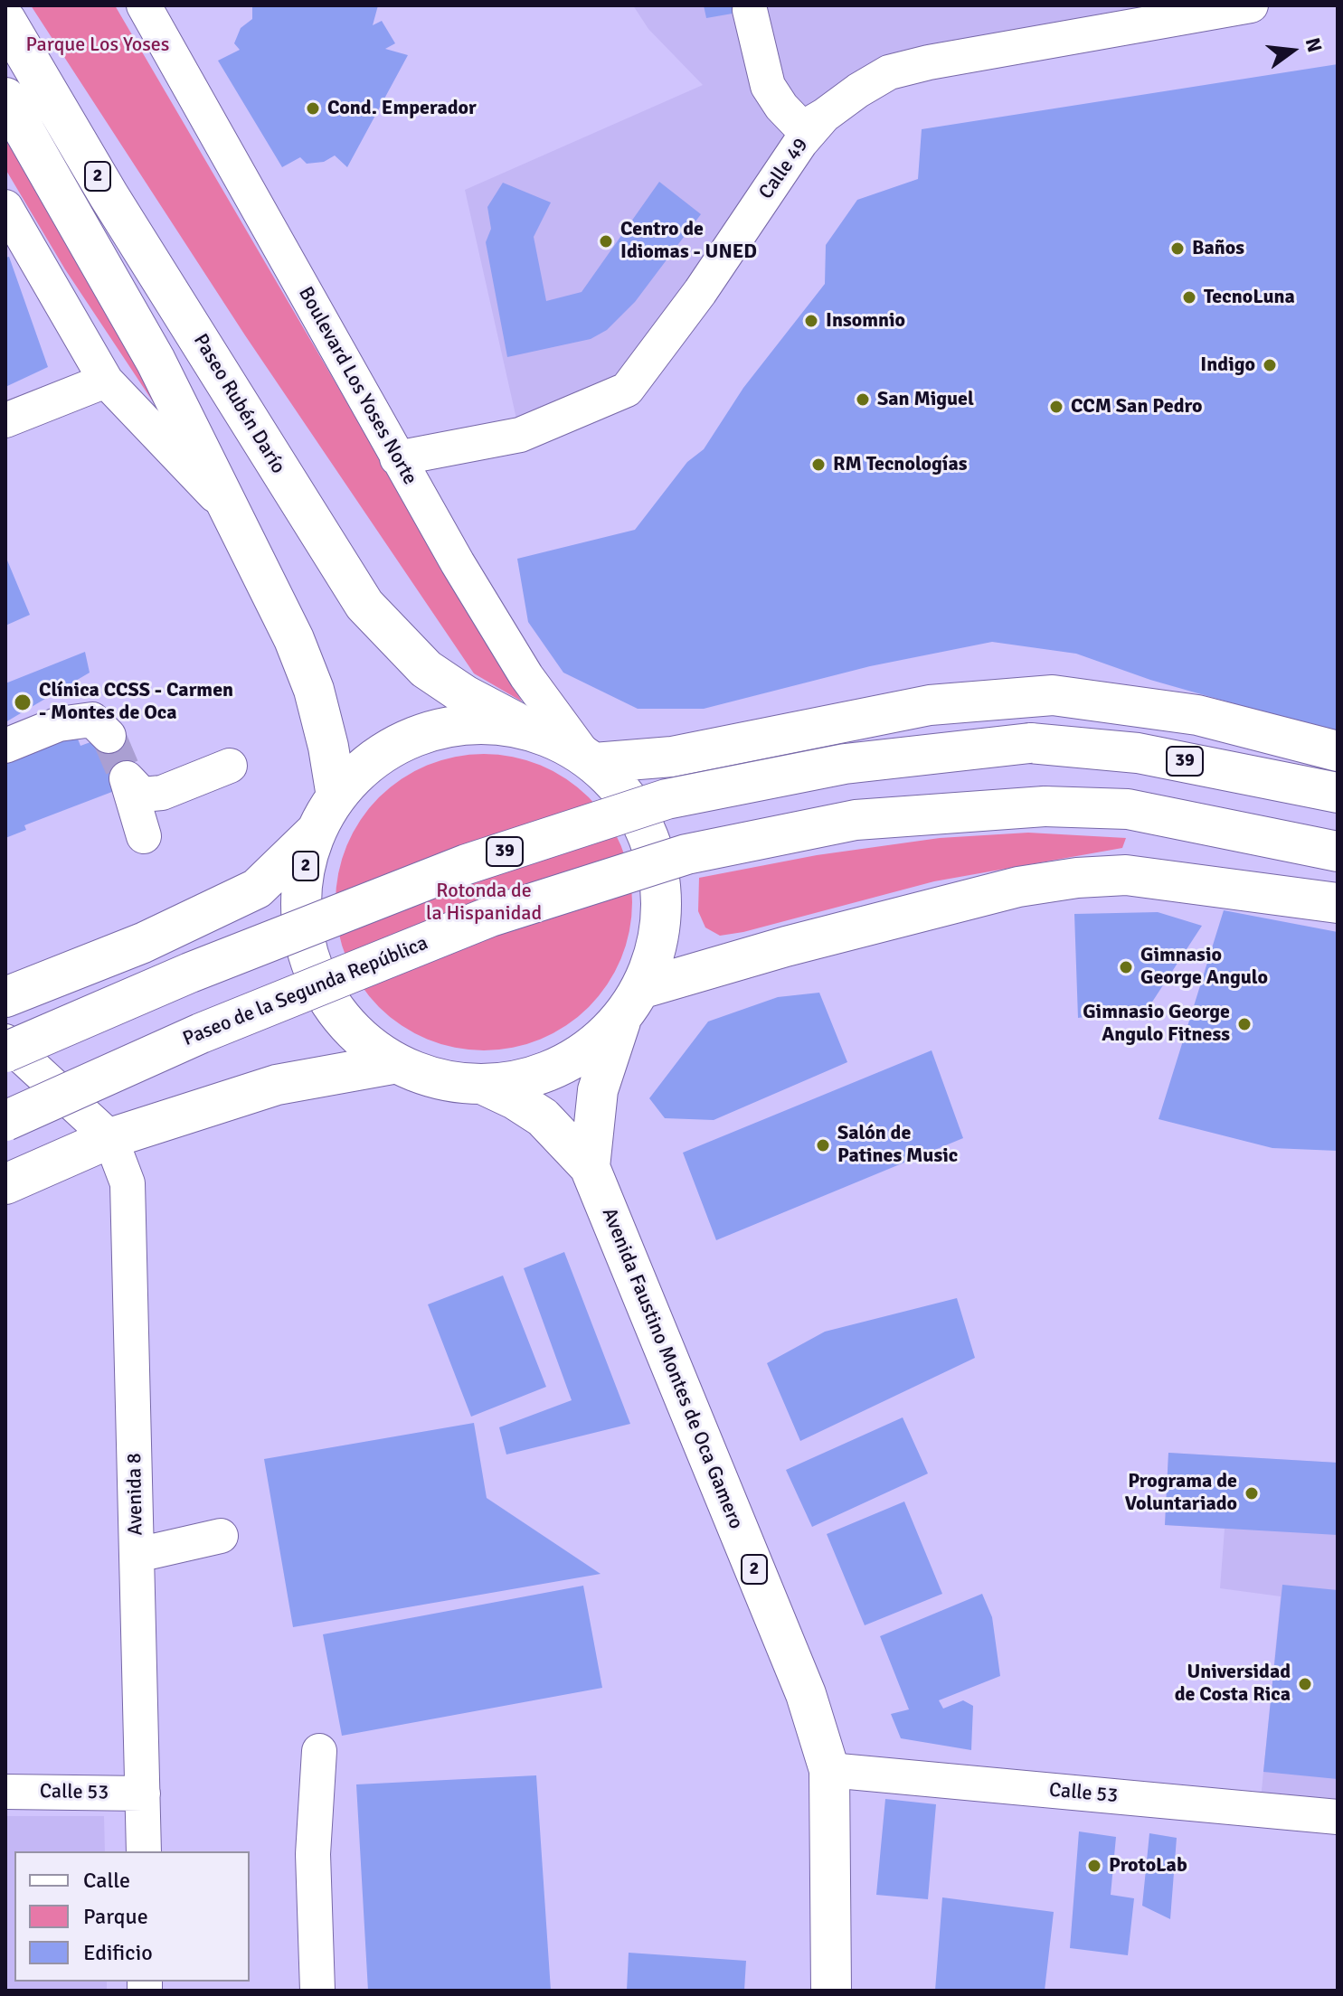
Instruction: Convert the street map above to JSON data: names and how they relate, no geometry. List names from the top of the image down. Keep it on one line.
{"streets":{"highway":["2","Paseo Rubén Darío","39","Paseo de la Segunda República","Avenida Faustino Montes de Oca Gamero"],"street":["Calle 49","Boulevard Los Yoses Norte","Avenida 8","Calle 53"]},"crossings":[["Calle 49","Boulevard Los Yoses Norte"],["2","Boulevard Los Yoses Norte"],["2","Paseo Rubén Darío"],["2","Avenida Faustino Montes de Oca Gamero"],["Avenida Faustino Montes de Oca Gamero","Calle 53"],["Avenida 8","Calle 53"]],"parks":["Parque Los Yoses","Rotonda de la Hispanidad"],"places":["Cond. Emperador","Centro de Idiomas - UNED","Baños","TecnoLuna","Insomnio","Indigo","San Miguel","CCM San Pedro","RM Tecnologías","Clínica CCSS - Carmen - Montes de Oca","Gimnasio George Angulo","Gimnasio George Angulo Fitness","Salón de Patines Music","Programa de Voluntariado","Universidad de Costa Rica","ProtoLab"],"legend":["Calle","Parque","Edificio"],"north":"right"}
